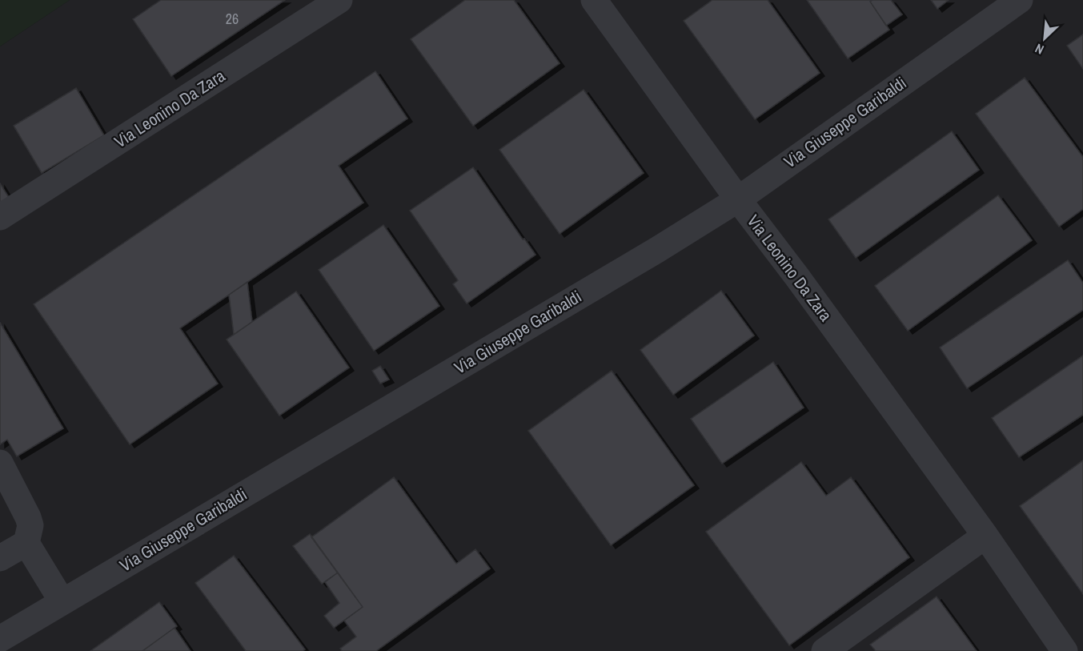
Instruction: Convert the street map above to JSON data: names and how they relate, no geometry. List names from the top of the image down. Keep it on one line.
{"streets":{"street":["Via Leonino Da Zara","Via Giuseppe Garibaldi"]},"crossings":[["Via Leonino Da Zara","Via Giuseppe Garibaldi"]],"house_numbers":["26"],"north":"bottom left"}
